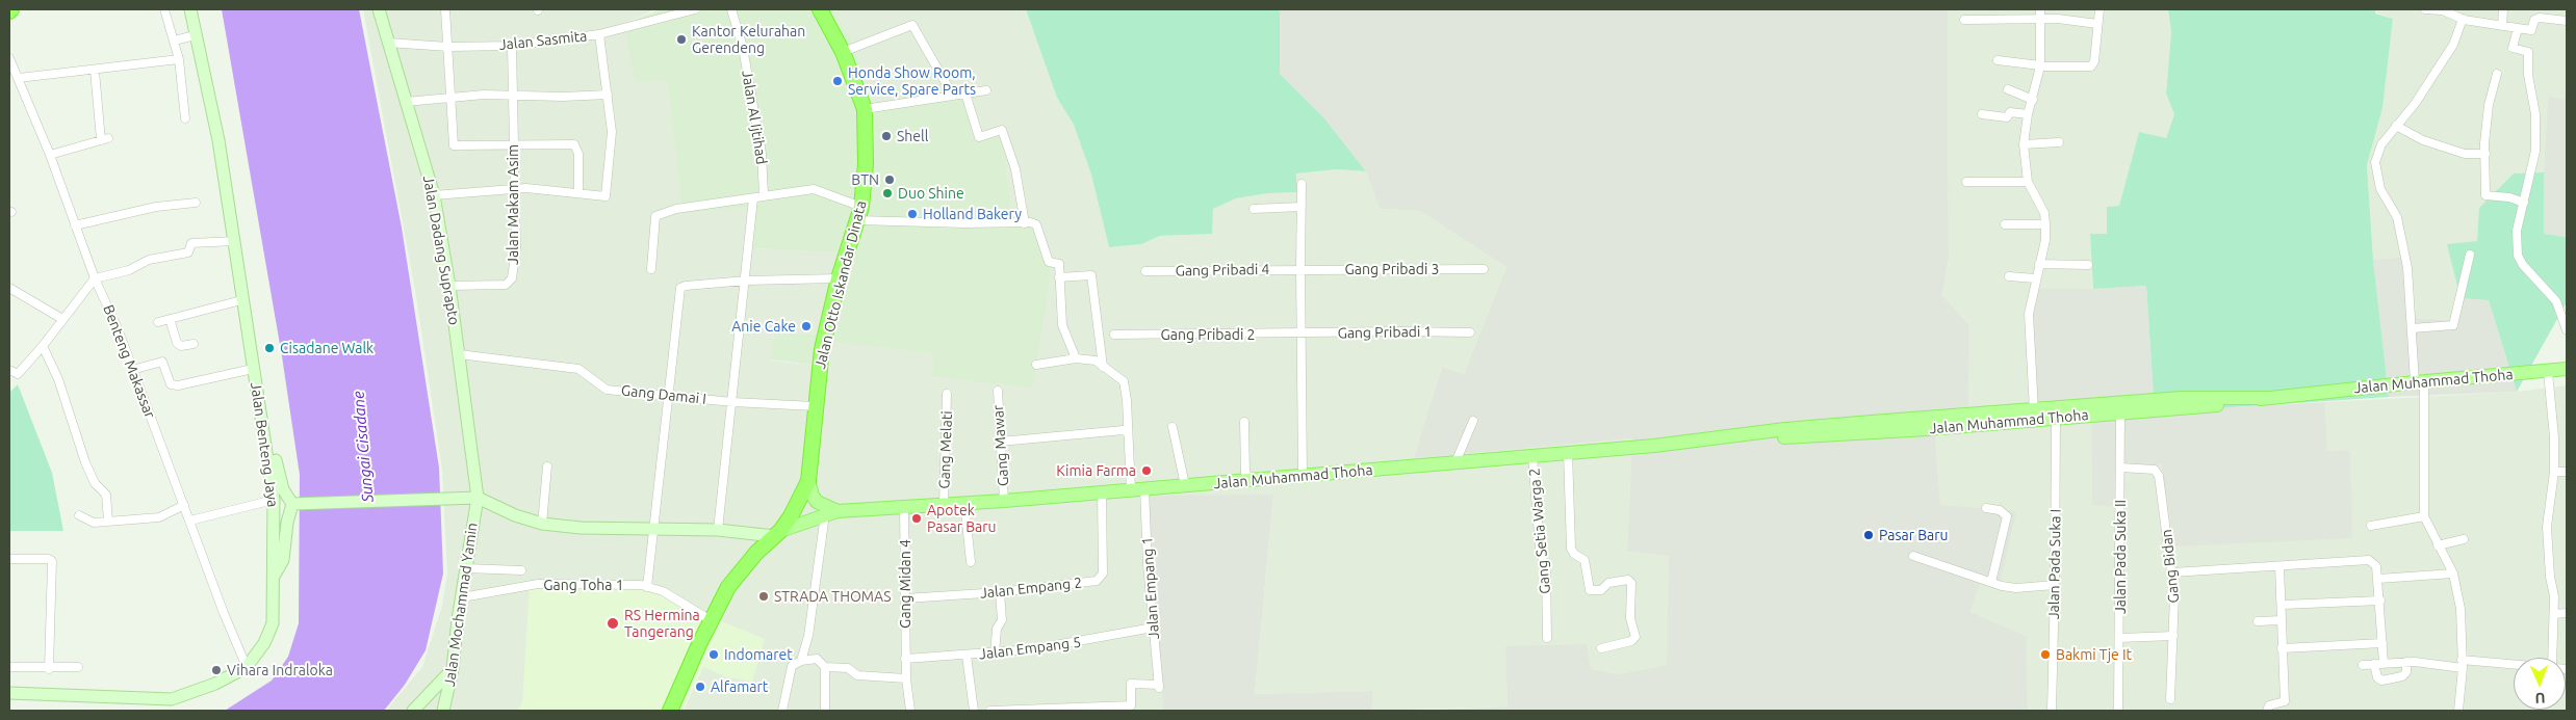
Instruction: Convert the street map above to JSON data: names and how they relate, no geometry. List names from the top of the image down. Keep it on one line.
{"streets":{"highway":["Jalan Otto Iskandar Dinata"],"main road":["Jalan Muhammad Thoha"],"street":["Jalan Sasmita","Jalan Al Ijtihad","Jalan Makam Asim","Jalan Dadang Suprapto","Gang Pribadi 3","Gang Pribadi 4","Gang Pribadi 1","Gang Pribadi 2","Benteng Makassar","Gang Damai I","Jalan Benteng Jaya","Gang Mawar","Gang Melati","Gang Setia Warga 2","Jalan Pada Suka II","Jalan Pada Suka I","Gang Bidan","Gang Midan 4","Gang Toha 1","Jalan Empang 2","Jalan Empang 1","Jalan Mochammad Yamin","Jalan Empang 5"]},"crossings":[["Jalan Sasmita","Jalan Makam Asim"],["Jalan Sasmita","Jalan Dadang Suprapto"],["Jalan Makam Asim","Jalan Dadang Suprapto"],["Jalan Dadang Suprapto","Gang Damai I"],["Jalan Dadang Suprapto","Jalan Mochammad Yamin"],["Gang Pribadi 3","Gang Pribadi 4"],["Jalan Otto Iskandar Dinata","Jalan Muhammad Thoha"],["Jalan Otto Iskandar Dinata","Gang Damai I"],["Gang Pribadi 1","Gang Pribadi 2"],["Benteng Makassar","Jalan Benteng Jaya"],["Jalan Muhammad Thoha","Gang Mawar"],["Jalan Muhammad Thoha","Gang Melati"],["Jalan Muhammad Thoha","Gang Setia Warga 2"],["Jalan Muhammad Thoha","Jalan Pada Suka II"],["Jalan Muhammad Thoha","Jalan Pada Suka I"],["Jalan Muhammad Thoha","Gang Midan 4"],["Jalan Muhammad Thoha","Jalan Empang 2"],["Jalan Muhammad Thoha","Jalan Empang 1"],["Jalan Pada Suka II","Gang Bidan"],["Gang Midan 4","Jalan Empang 2"],["Gang Midan 4","Jalan Empang 5"],["Gang Toha 1","Jalan Mochammad Yamin"],["Jalan Empang 1","Jalan Empang 5"]],"water":["Sungai Cisadane"],"places":["Kantor Kelurahan Gerendeng","Honda Show Room, Service, Spare Parts","Shell","BTN","Duo Shine","Holland Bakery","Anie Cake","Cisadane Walk","Kimia Farma","Apotek Pasar Baru","Pasar Baru","STRADA THOMAS","RS Hermina Tangerang","Indomaret","Bakmi Tje It","Vihara Indraloka","Alfamart"],"north":"bottom"}
